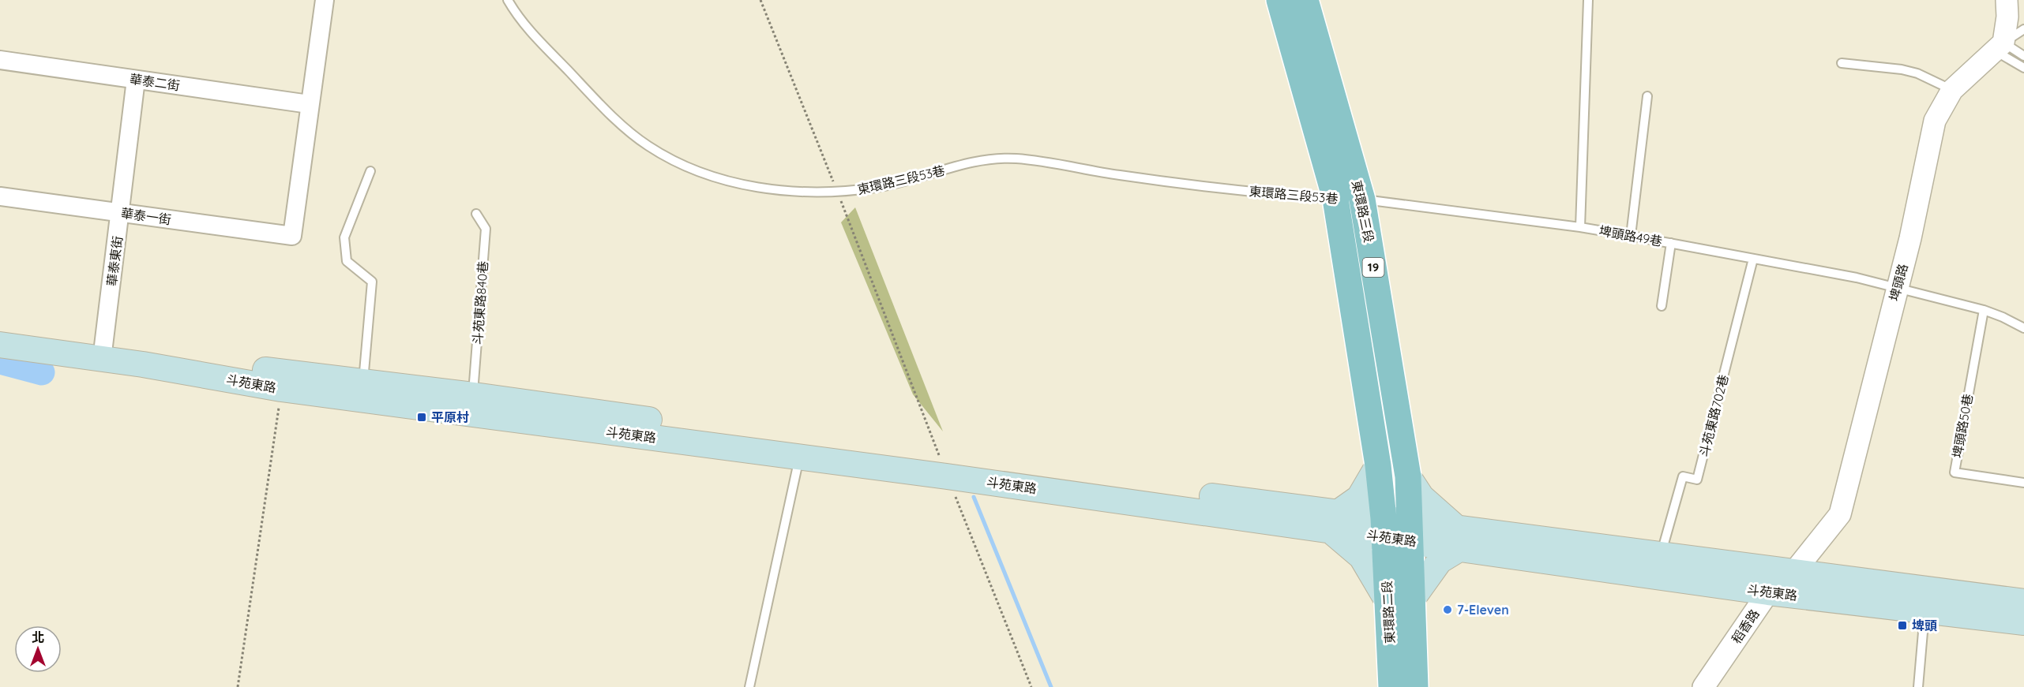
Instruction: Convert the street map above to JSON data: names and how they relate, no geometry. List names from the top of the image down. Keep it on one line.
{"streets":{"main road":["東環路三段","19","斗苑東路","東環路二段"],"street":["華泰二街","華泰一街","華泰東街","埤頭路","稻香路"],"lane":["東環路三段53巷","埤頭路49巷","斗苑東路840巷","斗苑東路702巷","埤頭路50巷"]},"crossings":[["華泰二街","華泰一街"],["華泰二街","華泰東街"],["東環路三段53巷","東環路三段"],["東環路三段53巷","埤頭路49巷"],["東環路三段","埤頭路49巷"],["東環路三段","斗苑東路"],["東環路三段","東環路二段"],["華泰一街","華泰東街"],["埤頭路49巷","埤頭路"],["埤頭路49巷","斗苑東路702巷"],["華泰東街","斗苑東路"],["埤頭路","斗苑東路"],["埤頭路","稻香路"],["斗苑東路840巷","斗苑東路"],["斗苑東路","斗苑東路702巷"],["斗苑東路","東環路二段"],["斗苑東路","稻香路"]],"places":{"transit":["平原村","埤頭"],"other":["7-Eleven"]},"north":"top"}
